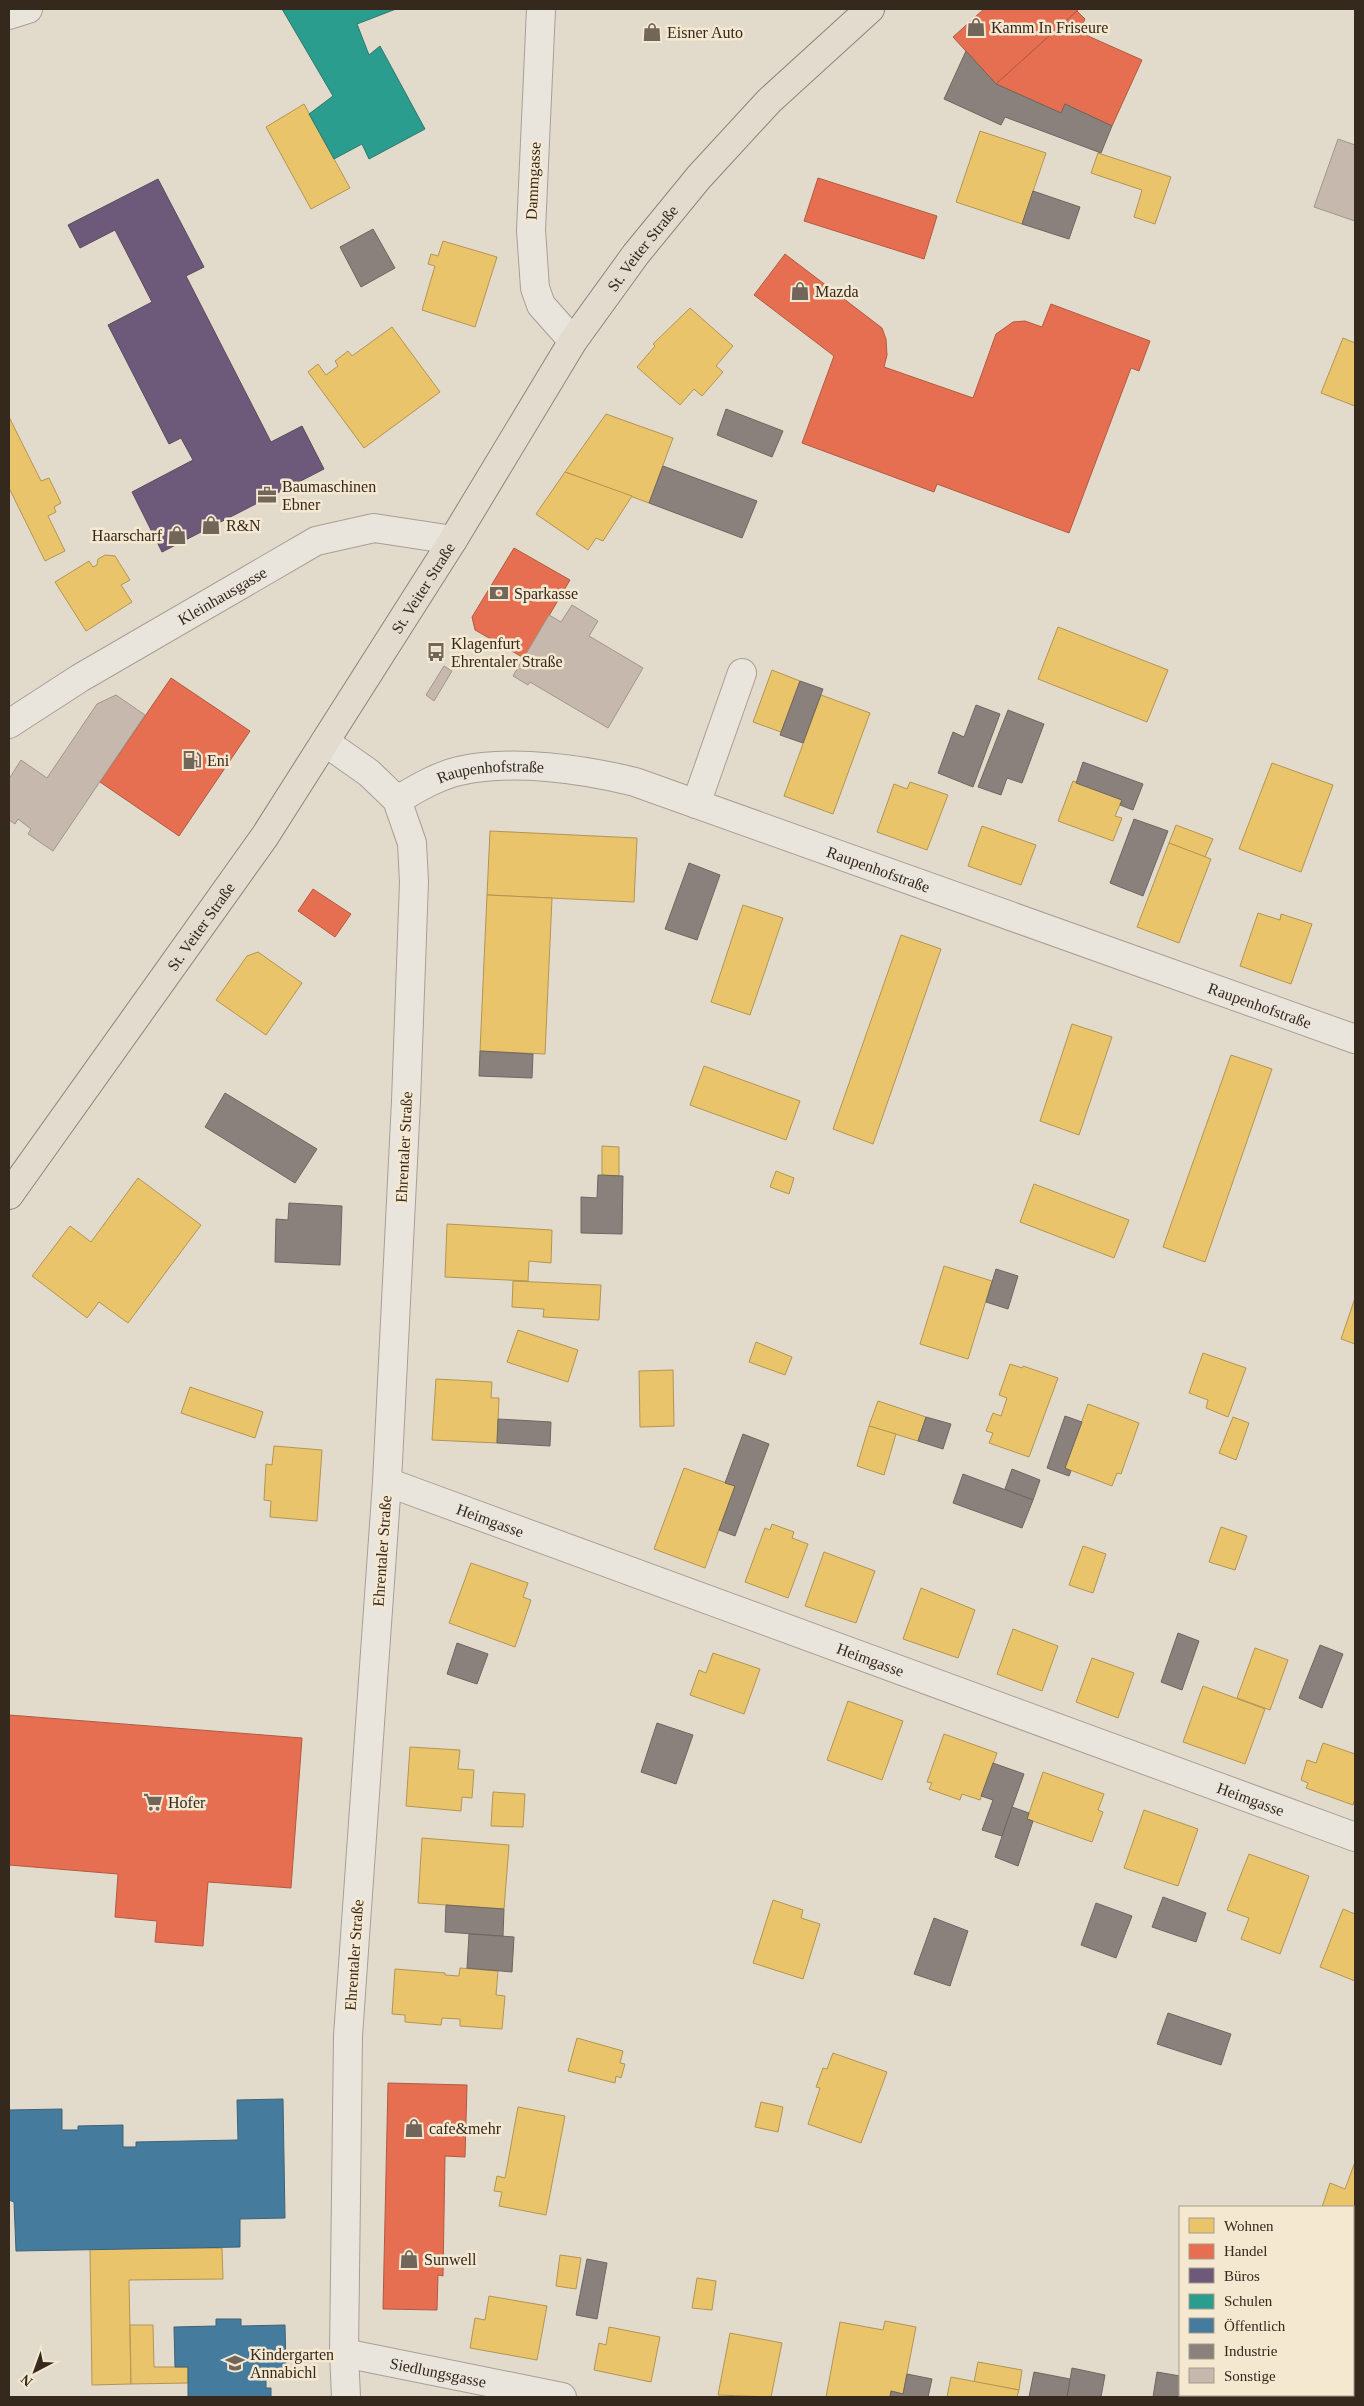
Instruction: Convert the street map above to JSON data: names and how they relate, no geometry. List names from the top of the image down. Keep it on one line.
{"streets":{"main road":["St. Veiter Straße"],"street":["Dammgasse","Kleinhausgasse","Raupenhofstraße","Ehrentaler Straße","Heimgasse","Siedlungsgasse"]},"crossings":[["Dammgasse","St. Veiter Straße"],["St. Veiter Straße","Kleinhausgasse"],["St. Veiter Straße","Ehrentaler Straße"],["Raupenhofstraße","Ehrentaler Straße"],["Ehrentaler Straße","Heimgasse"],["Ehrentaler Straße","Siedlungsgasse"]],"places":{"shop":["Kamm In Friseure","Eisner Auto","Mazda","R&N","Haarscharf","cafe&mehr","Sunwell"],"office":["Baumaschinen Ebner"],"bank":["Sparkasse"],"bus stop":["Klagenfurt Ehrentaler Straße"],"fuel station":["Eni"],"supermarket":["Hofer"],"school or university":["Kindergarten Annabichl"]},"legend":["Wohnen","Handel","Büros","Schulen","Öffentlich","Industrie","Sonstige"],"north":"bottom left"}
